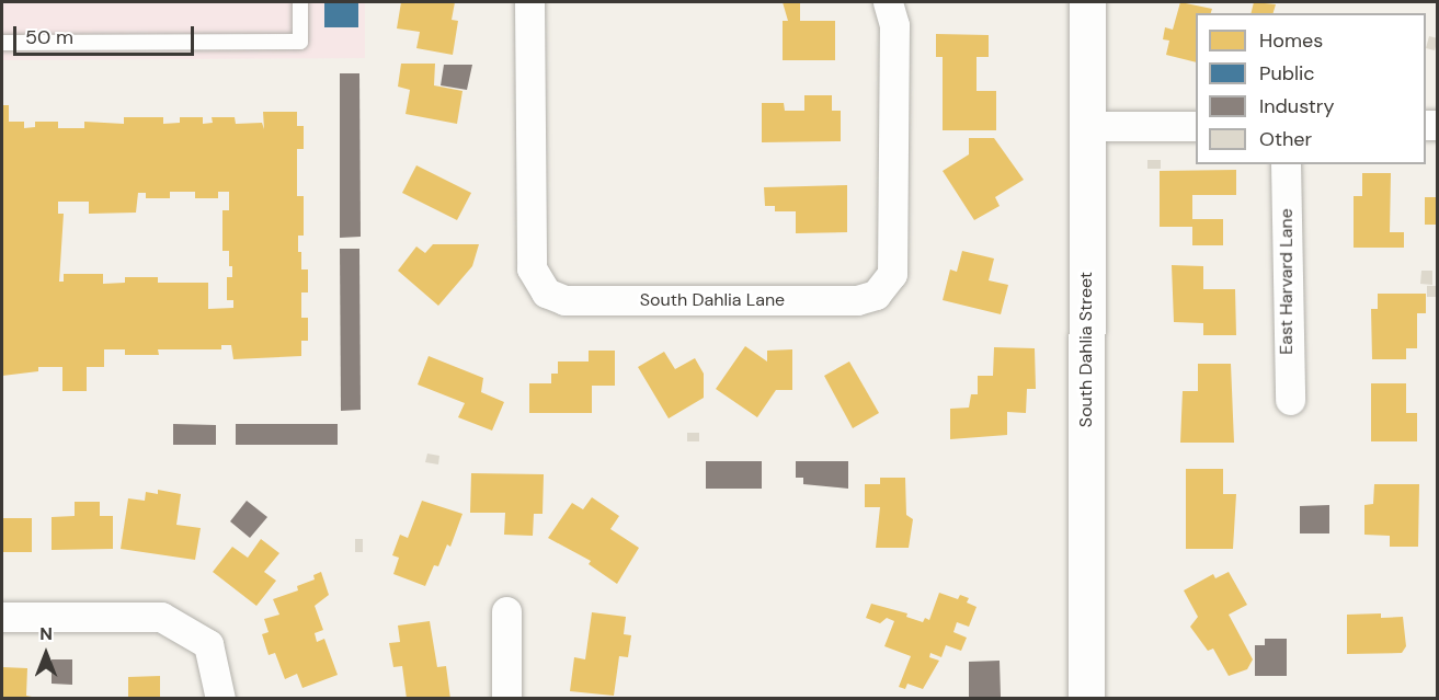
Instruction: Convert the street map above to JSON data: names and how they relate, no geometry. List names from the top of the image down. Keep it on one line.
{"streets":{"street":["East Harvard Lane","South Dahlia Lane","South Dahlia Street"]},"legend":["Homes","Public","Industry","Other"],"scale_bar":"50 m","north":"top"}
